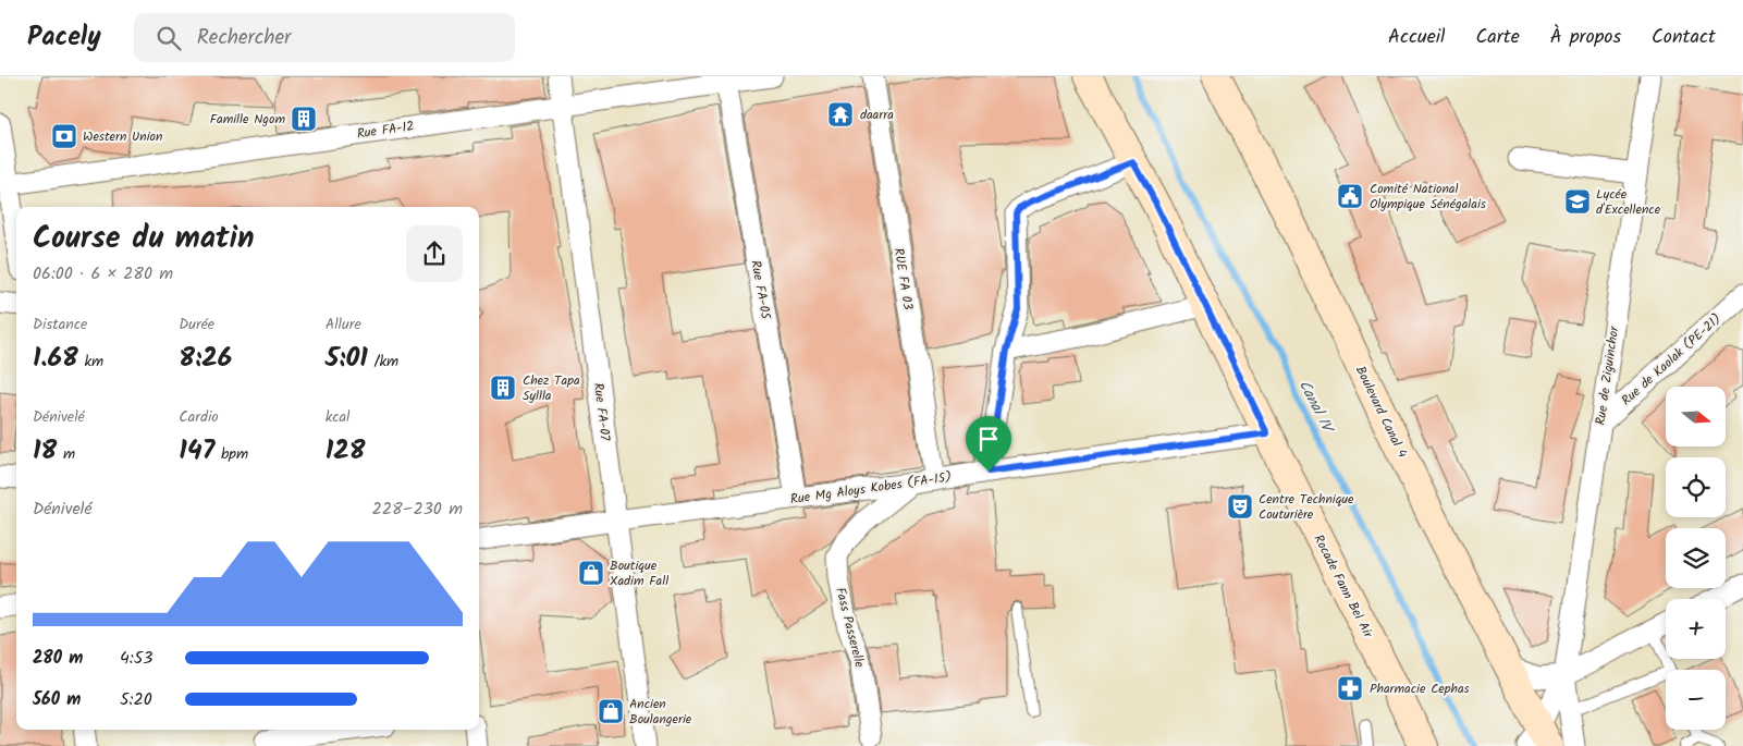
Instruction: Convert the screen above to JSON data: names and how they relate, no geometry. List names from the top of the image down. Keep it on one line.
{"streets":{"main road":["Boulevard Canal 4","Rocade Fann Bel Air"],"street":["Rue FA-12","RUE FA 03","Rue FA-05","Rue de Kaolak (PE-21)","Rue de Ziguinchor","Rue FA-07","Rue Mg Aloys Kobes (FA-15)","Fass Passerelle"]},"crossings":[["Rue FA-12","Rue FA-05"],["Rue FA-12","Rue FA-07"],["RUE FA 03","Rue Mg Aloys Kobes (FA-15)"],["Rue FA-05","Rue Mg Aloys Kobes (FA-15)"],["Rue de Kaolak (PE-21)","Rue de Ziguinchor"],["Rue FA-07","Rue Mg Aloys Kobes (FA-15)"],["Rue Mg Aloys Kobes (FA-15)","Rocade Fann Bel Air"],["Rue Mg Aloys Kobes (FA-15)","Fass Passerelle"]],"water":["Canal IV"],"places":{"temple":["daarra"],"building":["Famille Ngom","Chez Tapa Syllla"],"bank":["Western Union"],"public building":["Comité National Olympique Sénégalais"],"school or university":["Lycée d'Excellence"],"theatre":["Centre Technique Couturière"],"shop":["Boutique Xadim Fall","Ancien Boulangerie"],"pharmacy":["Pharmacie Cephas"]},"north":"right","page":{"header":"Pacely","search":"Rechercher","nav":["Accueil","Carte","À propos","Contact"],"heading":["Course du matin","06:00 · 6 × 280 m"],"stats":[["Distance","1.68 km"],["Durée","8:26"],["Allure","5:01 /km"],["Dénivelé","18 m"],["Cardio","147 bpm"],["kcal","128"]],"map_buttons":["+","−"],"chart":["Dénivelé","228–230 m"],"list":[{"name":"280 m","note":"4:53"},{"name":"560 m","note":"5:20"}]}}
